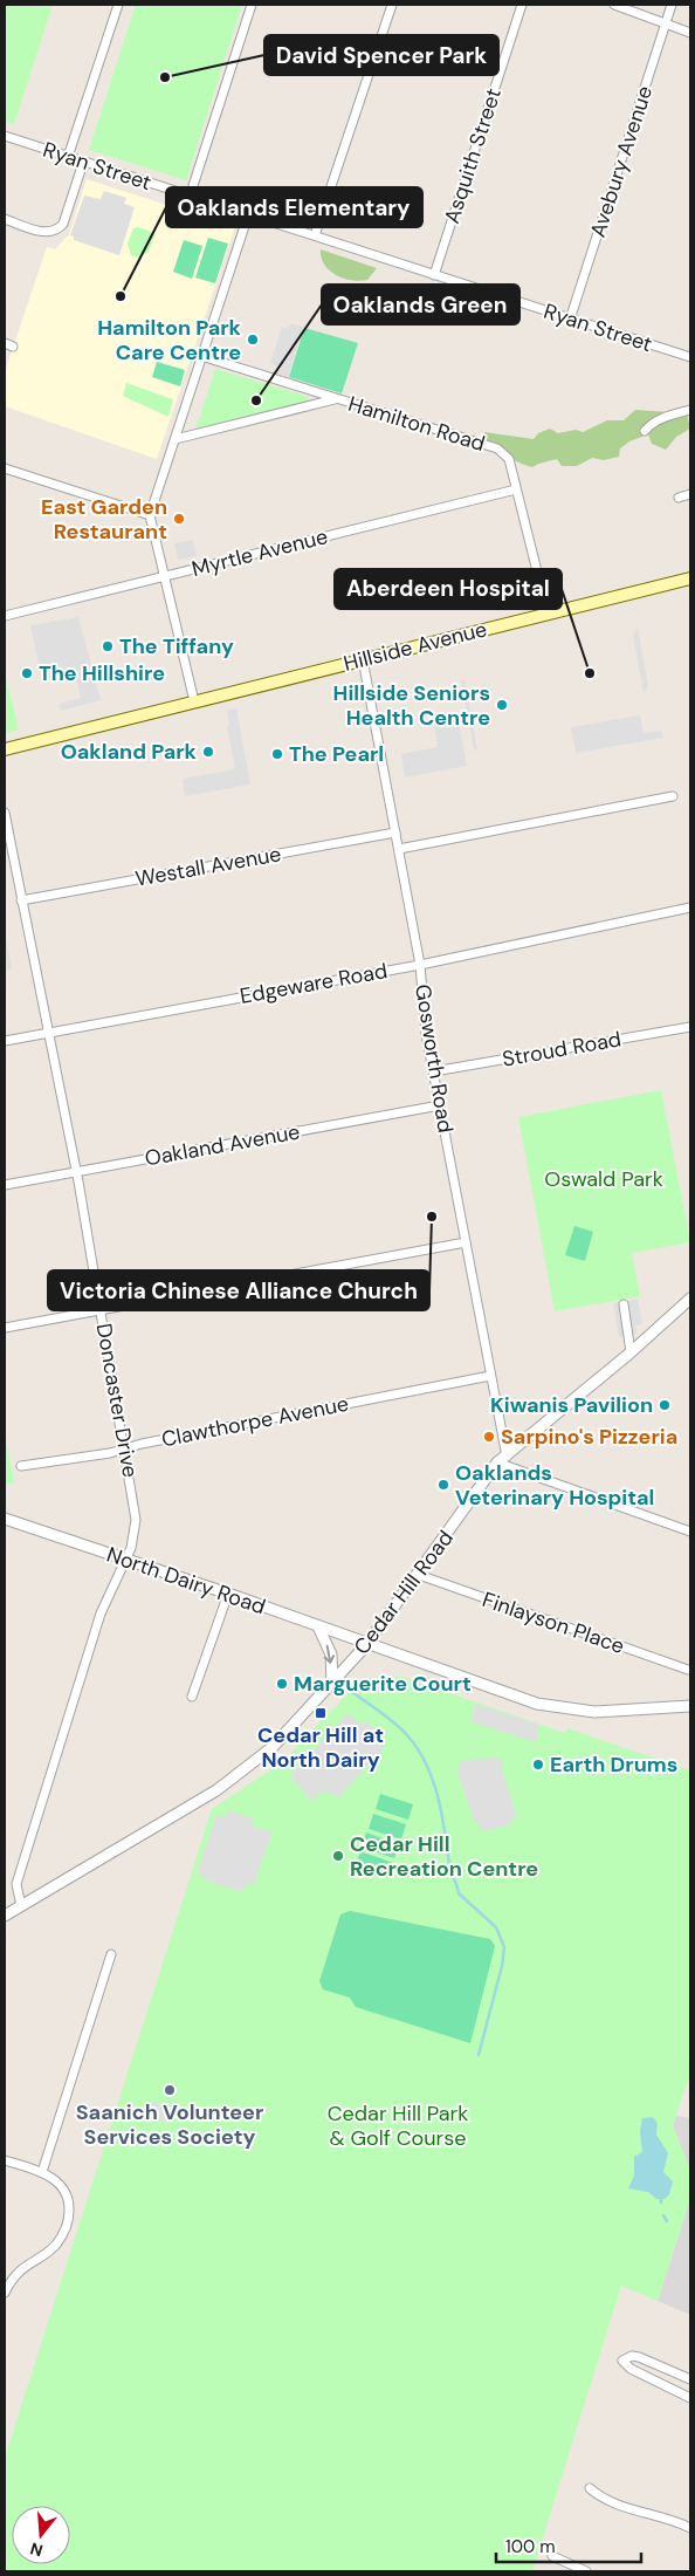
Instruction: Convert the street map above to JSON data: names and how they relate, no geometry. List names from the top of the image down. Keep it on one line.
{"streets":{"main road":["Hillside Avenue"],"street":["Asquith Street","Avebury Avenue","Ryan Street","Hamilton Road","Myrtle Avenue","Westall Avenue","Edgeware Road","Stroud Road","Gosworth Road","Oakland Avenue","Doncaster Drive","Clawthorpe Avenue","North Dairy Road","Cedar Hill Road","Finlayson Place"]},"crossings":[["Asquith Street","Ryan Street"],["Avebury Avenue","Ryan Street"],["Hamilton Road","Myrtle Avenue"],["Hamilton Road","Hillside Avenue"],["Hillside Avenue","Gosworth Road"],["Westall Avenue","Gosworth Road"],["Westall Avenue","Doncaster Drive"],["Edgeware Road","Gosworth Road"],["Edgeware Road","Doncaster Drive"],["Stroud Road","Gosworth Road"],["Gosworth Road","Oakland Avenue"],["Gosworth Road","Clawthorpe Avenue"],["Gosworth Road","Cedar Hill Road"],["Oakland Avenue","Doncaster Drive"],["Doncaster Drive","Clawthorpe Avenue"],["Doncaster Drive","North Dairy Road"],["Doncaster Drive","Cedar Hill Road"],["North Dairy Road","Cedar Hill Road"],["Cedar Hill Road","Finlayson Place"]],"parks":["Oswald Park","Cedar Hill Park & Golf Course"],"places":{"other":["David Spencer Park","Oaklands Elementary","Hamilton Park Care Centre","Oaklands Green","East Garden Restaurant","The Tiffany","The Hillshire","Aberdeen Hospital","Hillside Seniors Health Centre","Oakland Park","The Pearl","Victoria Chinese Alliance Church","Kiwanis Pavilion","Sarpino's Pizzeria","Oaklands Veterinary Hospital","Marguerite Court","Earth Drums","Cedar Hill Recreation Centre","Saanich Volunteer Services Society"],"transit":["Cedar Hill at North Dairy"]},"scale_bar":"100 m","north":"bottom"}
